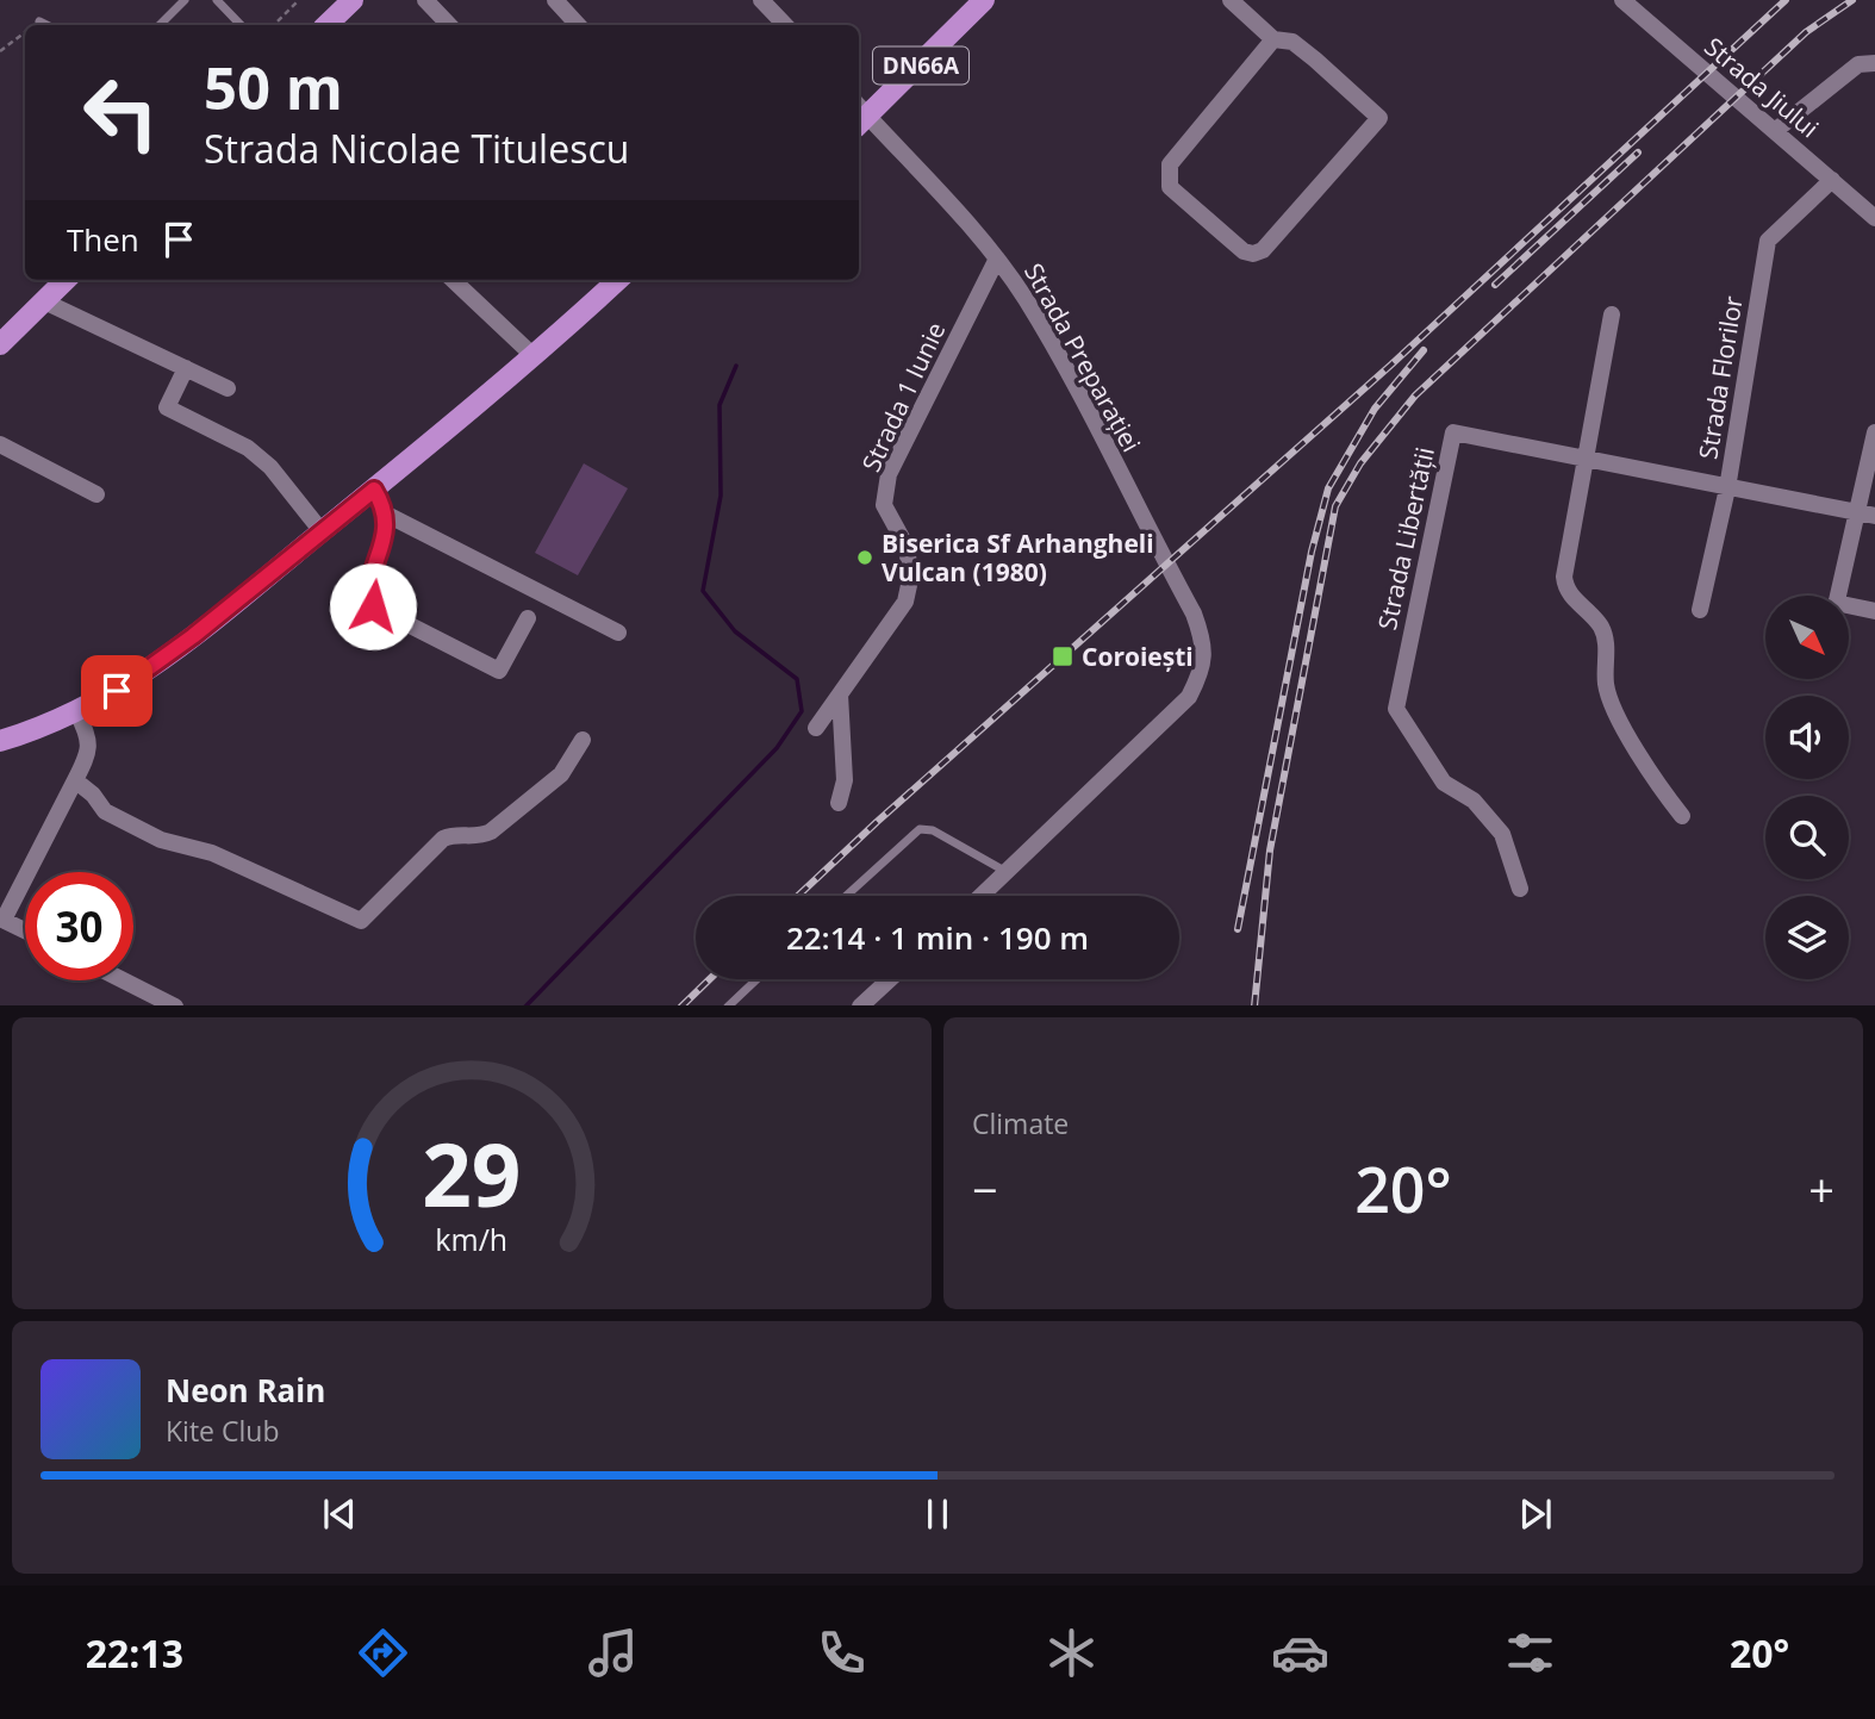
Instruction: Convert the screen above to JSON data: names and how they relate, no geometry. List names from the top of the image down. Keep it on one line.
{"streets":{"main road":["DN66A"],"street":["Strada Jiului","Strada Preparației","Strada Florilor","Strada 1 Iunie","Strada Libertății"]},"crossings":[["DN66A","Strada Preparației"],["Strada Jiului","Strada Florilor"],["Strada Preparației","Strada 1 Iunie"],["Strada Florilor","Strada Libertății"]],"places":{"other":["Biserica Sf Arhangheli Vulcan (1980)"],"transit":["Coroiești"]},"north":"bottom right","page":{"turn":["50 m","Strada Nicolae Titulescu"],"then":"Then","limit":"30","trip":"22:14 · 1 min · 190 m","tile":"Climate","heat":["−","20°","+"],"song":["Neon Rain","Kite Club"],"tabs":["22:13","20°"],"gauge":["29","km/h"]}}
